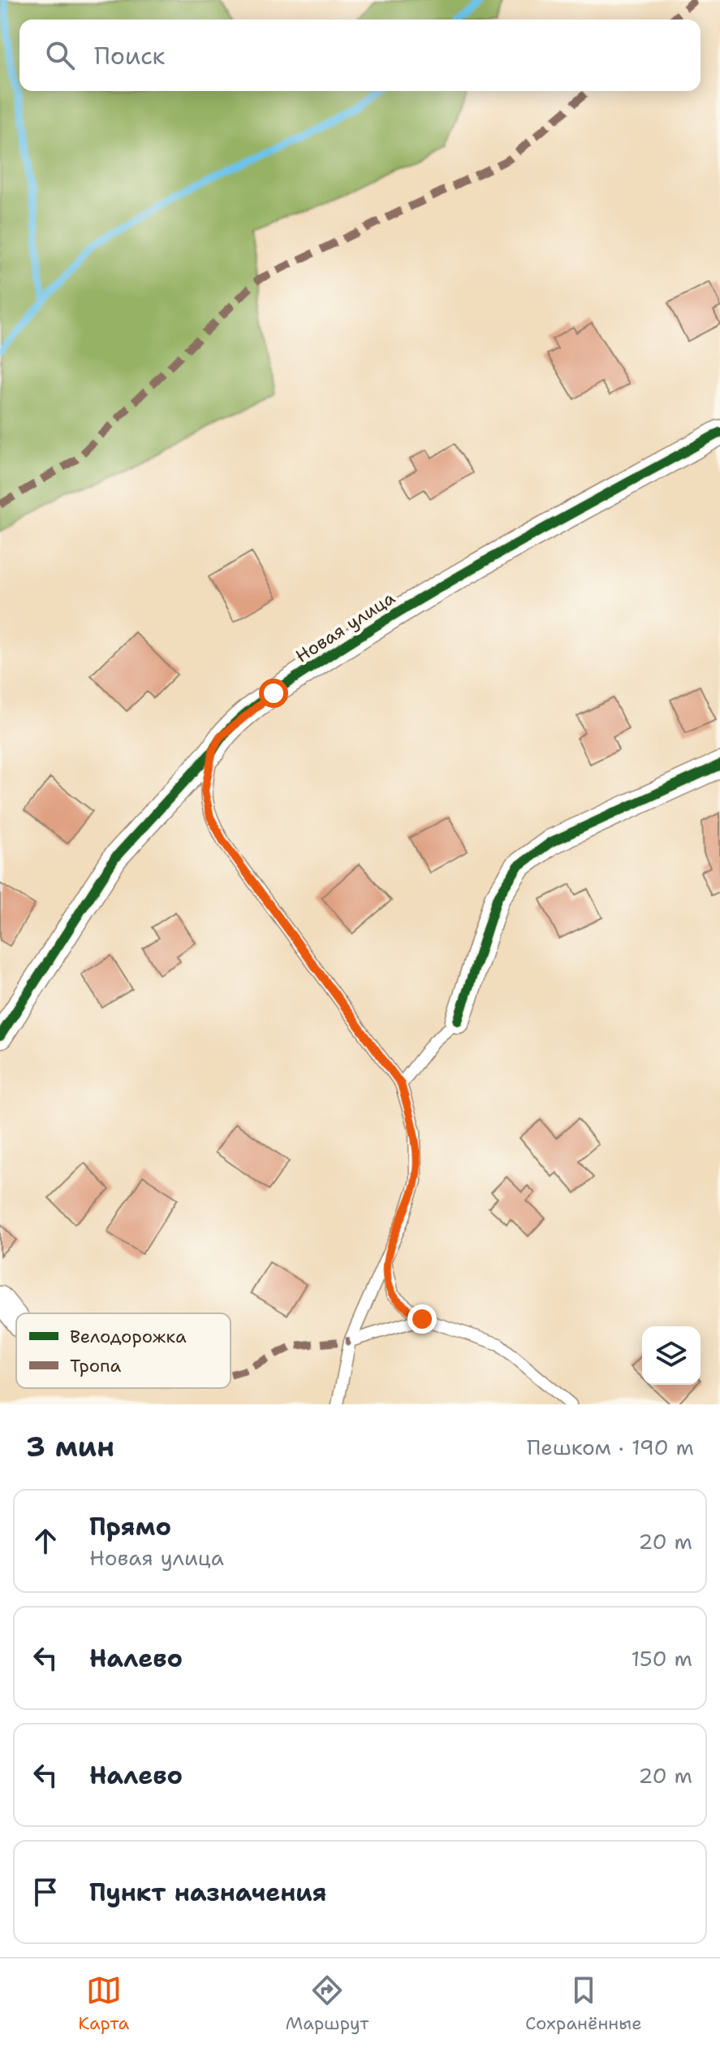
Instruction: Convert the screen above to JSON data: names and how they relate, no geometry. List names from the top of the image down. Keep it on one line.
{"streets":{"street":["Новая улица"]},"legend":["Велодорожка","Тропа"],"page":{"search":"Поиск","heading":["3 мин","Пешком · 190 m"],"list":[["Прямо","Новая улица","20 m"],["Налево","150 m"],["Налево","20 m"],"Пункт назначения"],"nav":["Карта","Маршрут","Сохранённые"]}}
